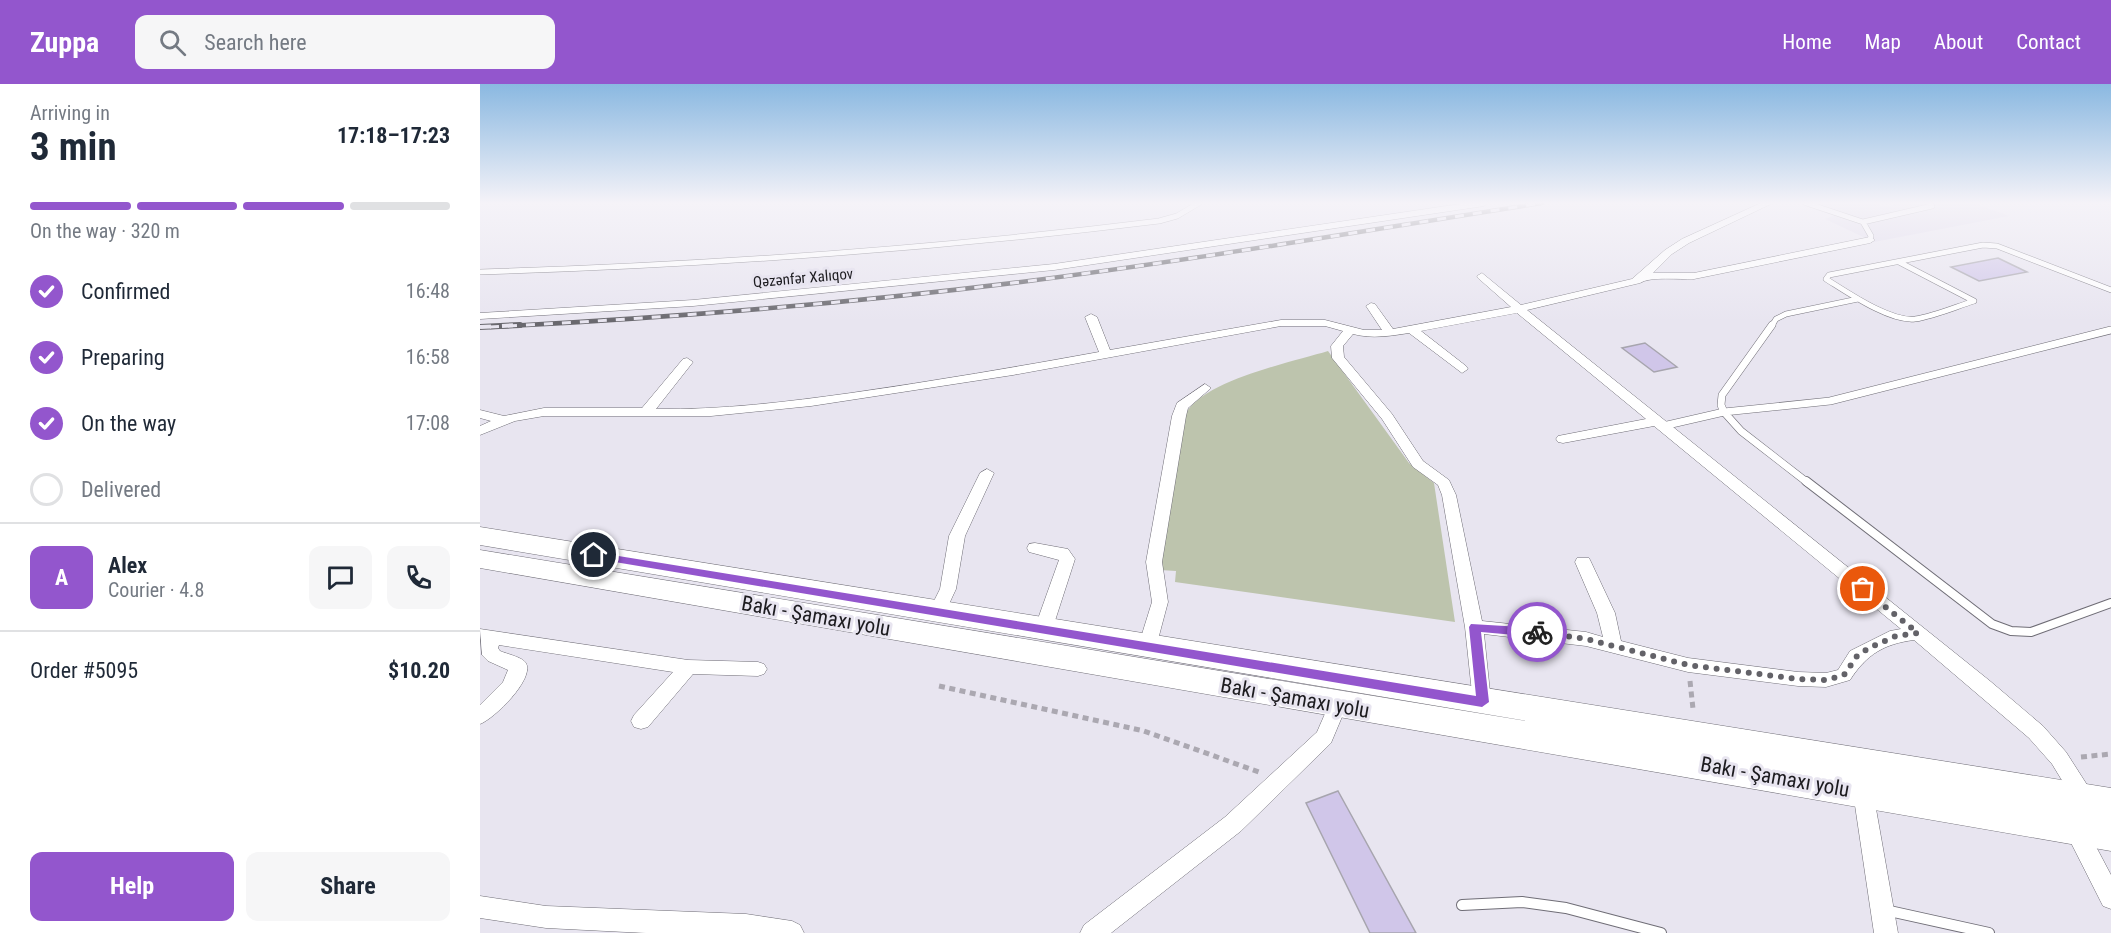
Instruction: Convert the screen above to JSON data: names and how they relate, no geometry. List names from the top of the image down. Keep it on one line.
{"streets":{"highway":["Bakı - Şamaxı yolu"],"street":["Qəzənfər Xalıqov"]},"page":{"header":"Zuppa","search":"Search here","nav":["Home","Map","About","Contact"],"heading":["3 min","Arriving in","17:18–17:23"],"panel":["Alex","Courier · 4.8","Order #5095","$10.20"],"bar":"On the way · 320 m","list":[["Confirmed","16:48"],["Preparing","16:58"],["On the way","17:08"],"Delivered"],"round":"A","buttons":["Help","Share"]}}
